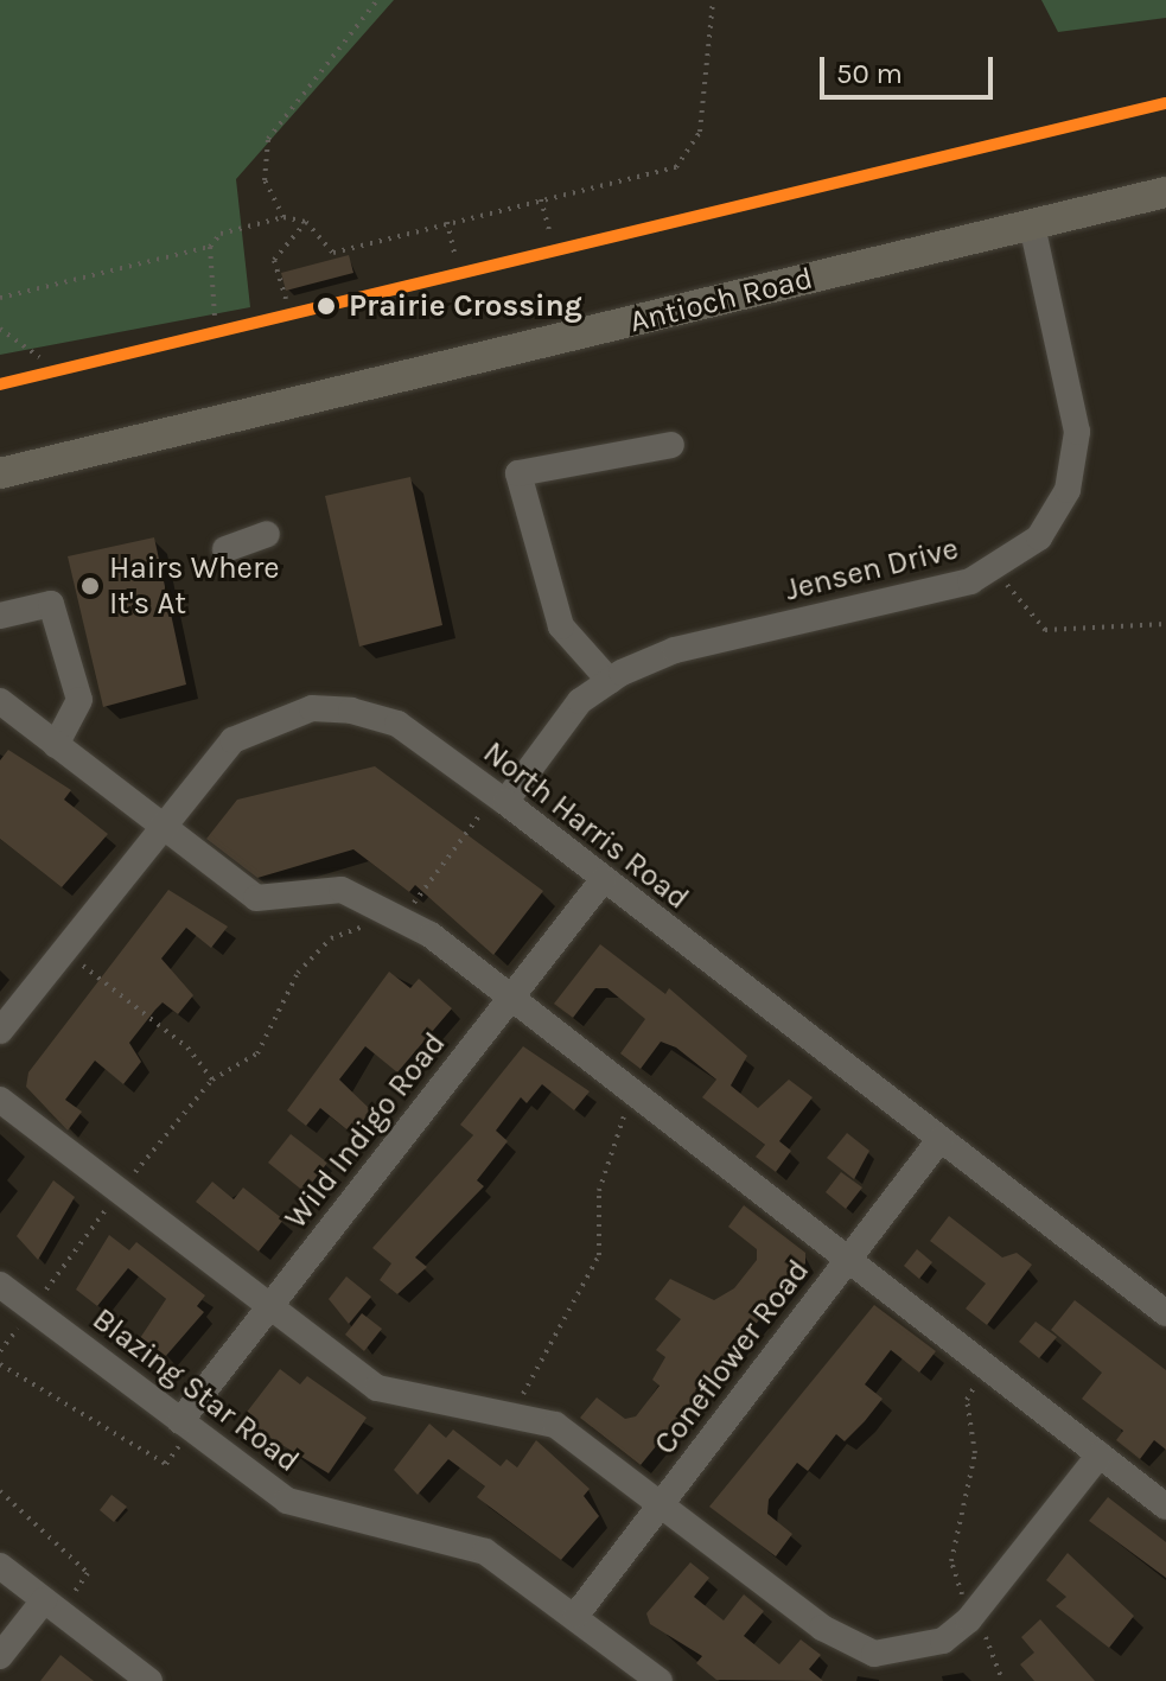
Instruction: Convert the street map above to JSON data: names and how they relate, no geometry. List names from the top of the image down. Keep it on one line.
{"streets":{"main road":["Antioch Road"],"street":["Jensen Drive","North Harris Road","Wild Indigo Road","Coneflower Road","Blazing Star Road"]},"crossings":[["Antioch Road","Jensen Drive"],["Jensen Drive","North Harris Road"],["North Harris Road","Wild Indigo Road"],["North Harris Road","Coneflower Road"],["Wild Indigo Road","Blazing Star Road"],["Coneflower Road","Blazing Star Road"]],"places":["Prairie Crossing","Hairs Where It's At"],"scale_bar":"50 m"}
